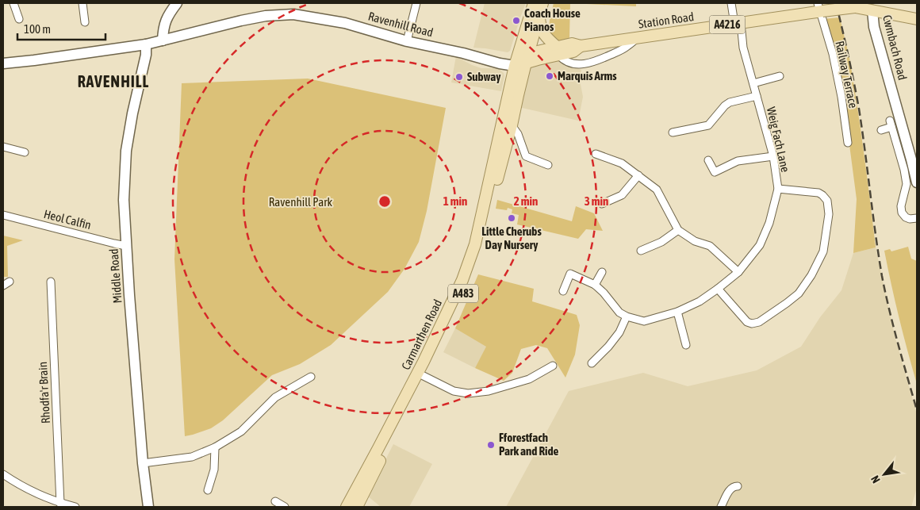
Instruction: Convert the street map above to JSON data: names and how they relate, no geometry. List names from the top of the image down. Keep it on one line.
{"streets":{"main road":["Station Road","A4216","A483","Carmarthen Road"],"street":["Ravenhill Road","Cwmbach Road","Railway Terrace","Weig Fach Lane","Heol Calfin","Middle Road","Rhodfa'r Brain"]},"crossings":[["Station Road","Ravenhill Road"],["Station Road","A4216"],["Station Road","Cwmbach Road"],["Station Road","Railway Terrace"],["Station Road","Weig Fach Lane"],["Station Road","Carmarthen Road"],["Ravenhill Road","Middle Road"],["Ravenhill Road","Carmarthen Road"],["A4216","Cwmbach Road"],["Heol Calfin","Middle Road"]],"districts":["RAVENHILL"],"parks":["Ravenhill Park"],"places":["Coach House Pianos","Marquis Arms","Subway","Little Cherubs Day Nursery","Fforestfach Park and Ride"],"scale_bar":"100 m","north":"bottom left","rings":["1 min","2 min","3 min"]}
